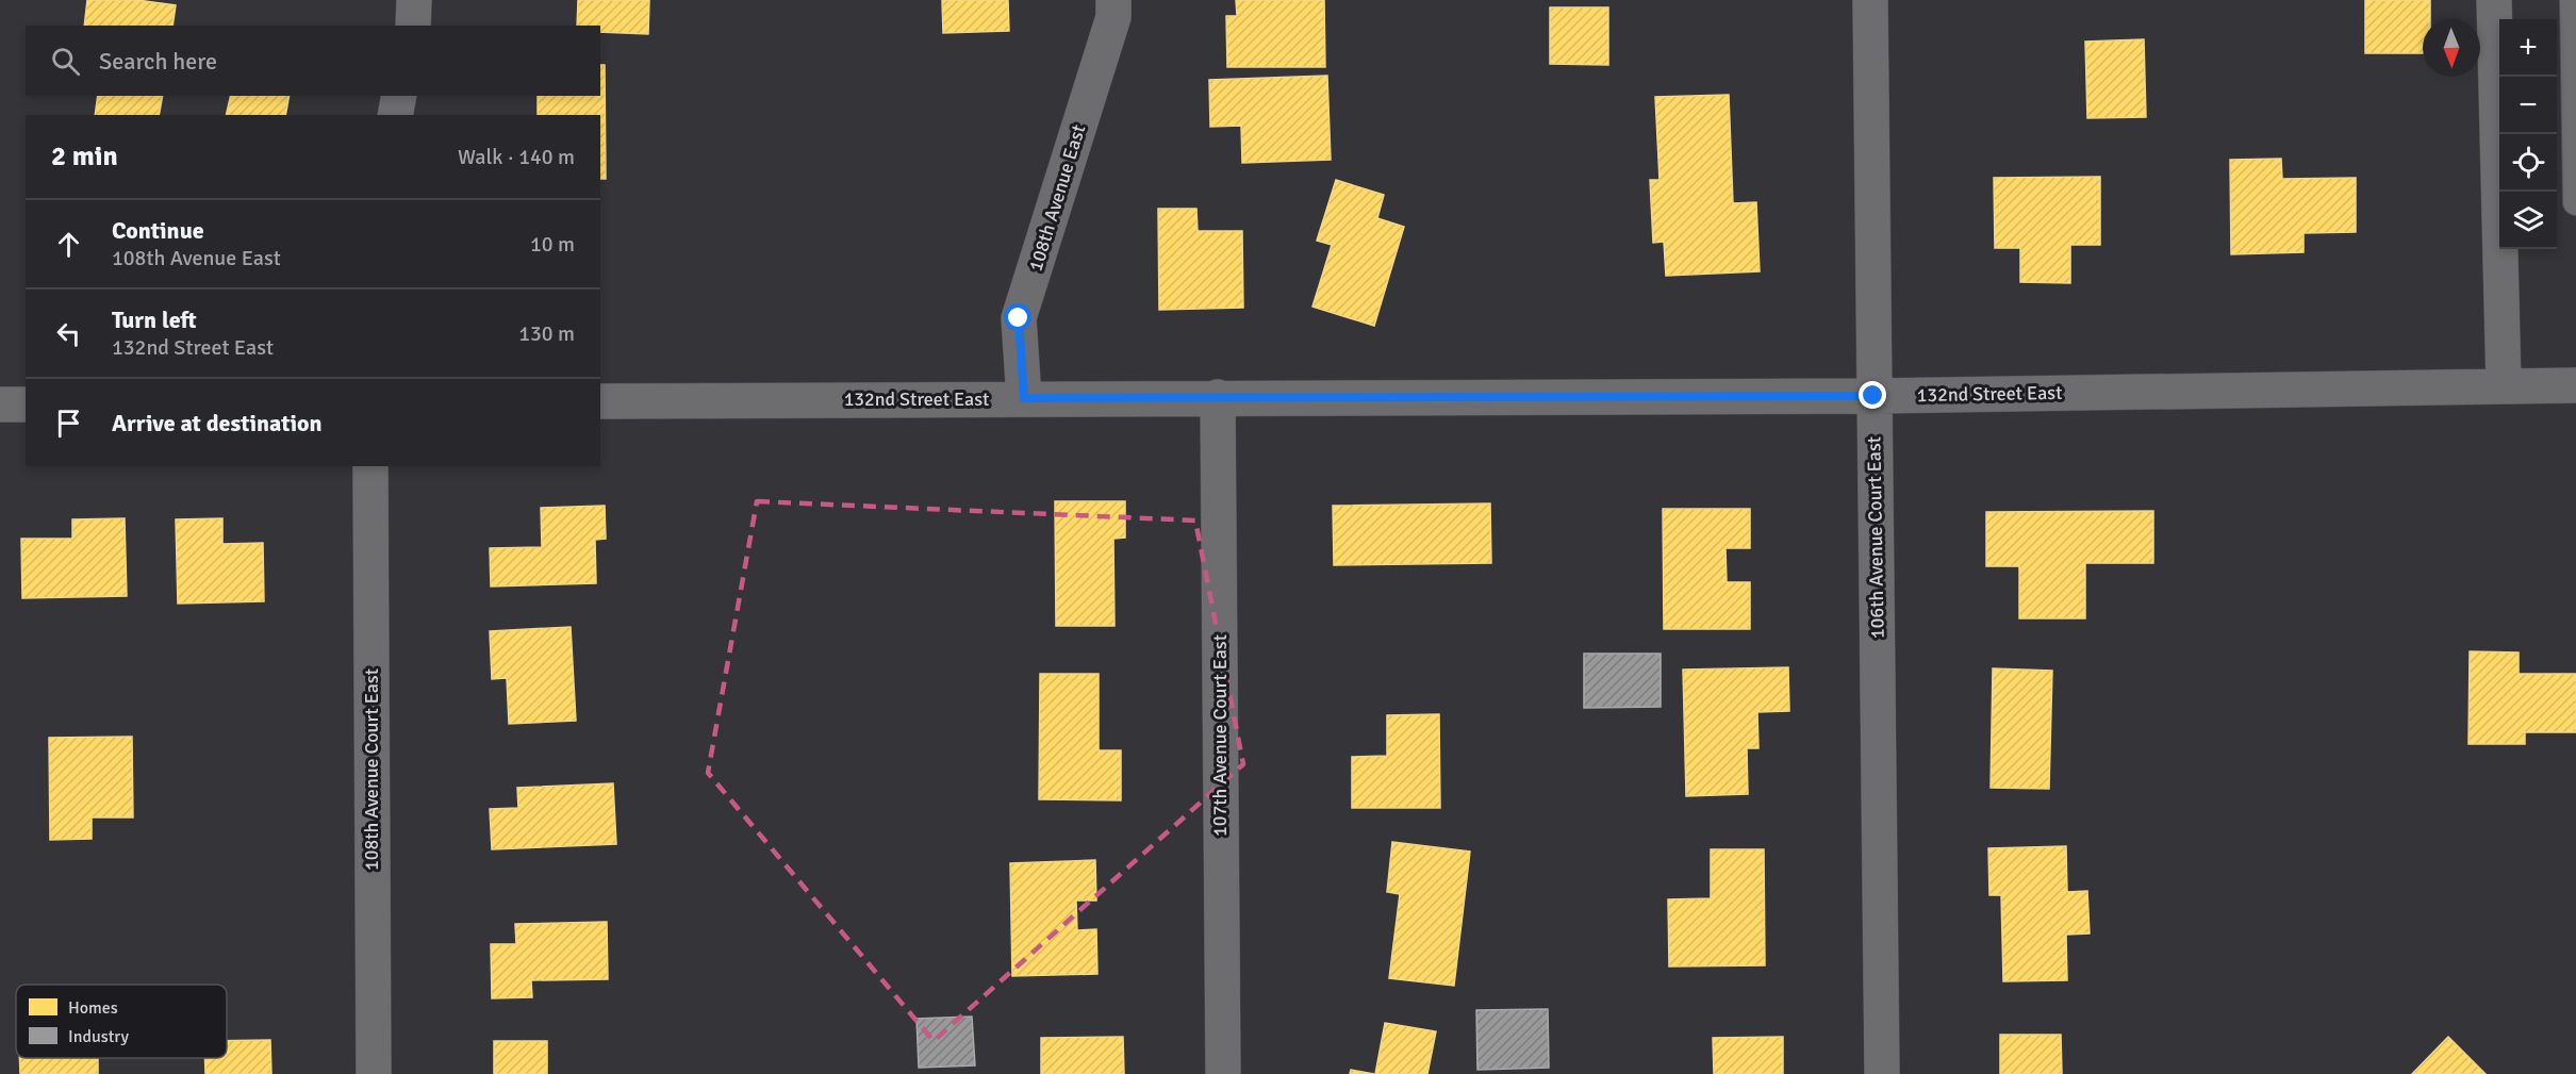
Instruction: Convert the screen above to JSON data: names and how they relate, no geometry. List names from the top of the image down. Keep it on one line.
{"streets":{"street":["108th Avenue East","132nd Street East","106th Avenue Court East","107th Avenue Court East","108th Avenue Court East"]},"crossings":[["108th Avenue East","132nd Street East"],["132nd Street East","106th Avenue Court East"],["132nd Street East","107th Avenue Court East"]],"legend":["Homes","Industry"],"north":"bottom","page":{"map_buttons":["+","−"],"search":"Search here","heading":["2 min","Walk · 140 m"],"list":[["Continue","108th Avenue East","10 m"],["Turn left","132nd Street East","130 m"],"Arrive at destination"]}}
